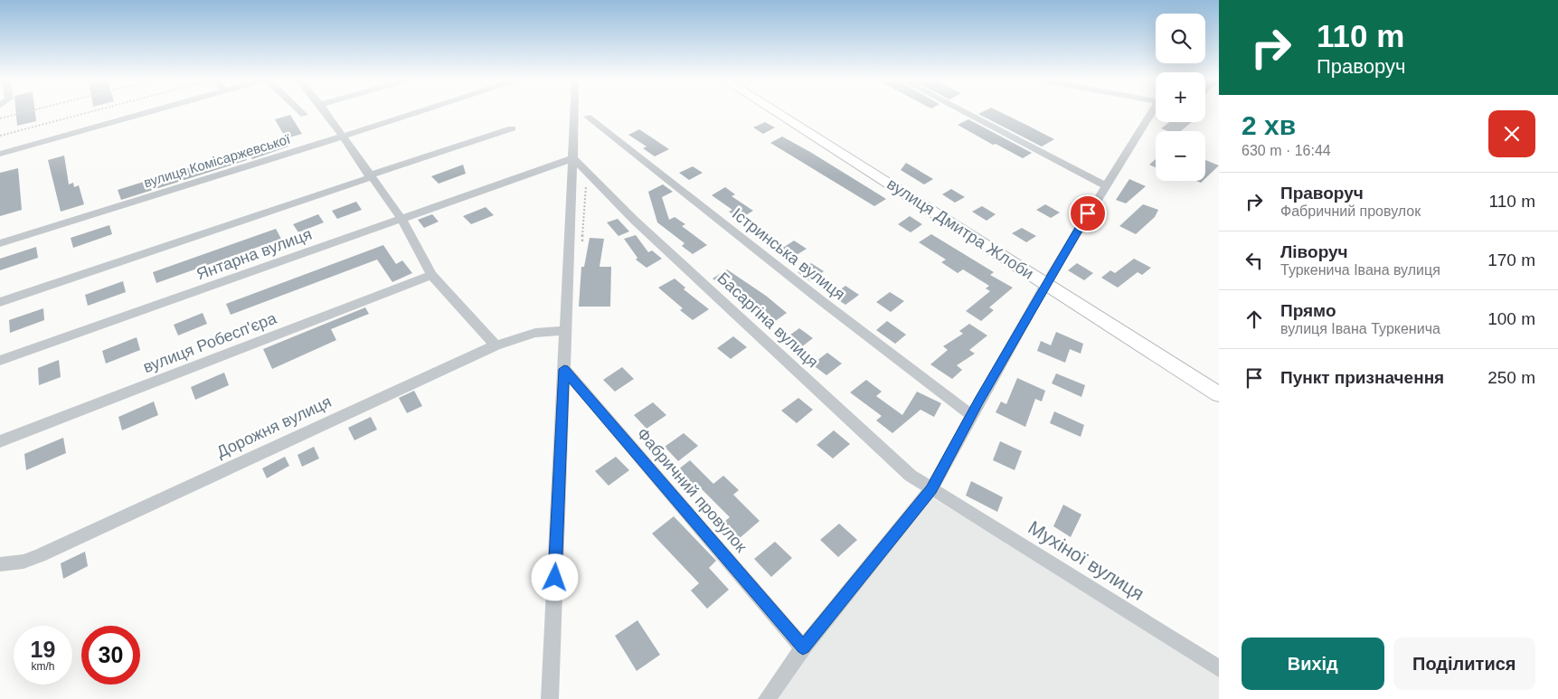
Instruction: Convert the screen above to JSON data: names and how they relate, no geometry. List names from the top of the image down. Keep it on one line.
{"streets":{"main road":["вулиця Дмитра Жлоби"],"street":["вулиця Комісаржевської","Янтарна вулиця","Істринська вулиця","Басаргіна вулиця","вулиця Робесп'єра","Дорожня вулиця","Фабричний провулок","Мухіної вулиця"]},"crossings":[["Янтарна вулиця","Басаргіна вулиця"],["Басаргіна вулиця","Мухіної вулиця"]],"page":{"turn":["110 m","Праворуч"],"map_buttons":["+","−"],"heading":["2 хв","630 m · 16:44"],"list":[{"name":"Праворуч","note":"Фабричний провулок","value":"110 m"},{"name":"Ліворуч","note":"Туркенича Івана вулиця","value":"170 m"},{"name":"Прямо","note":"вулиця Івана Туркенича","value":"100 m"},{"name":"Пункт призначення","value":"250 m"}],"speed":"19 km/h","limit":"30","buttons":["Вихід","Поділитися"]}}
